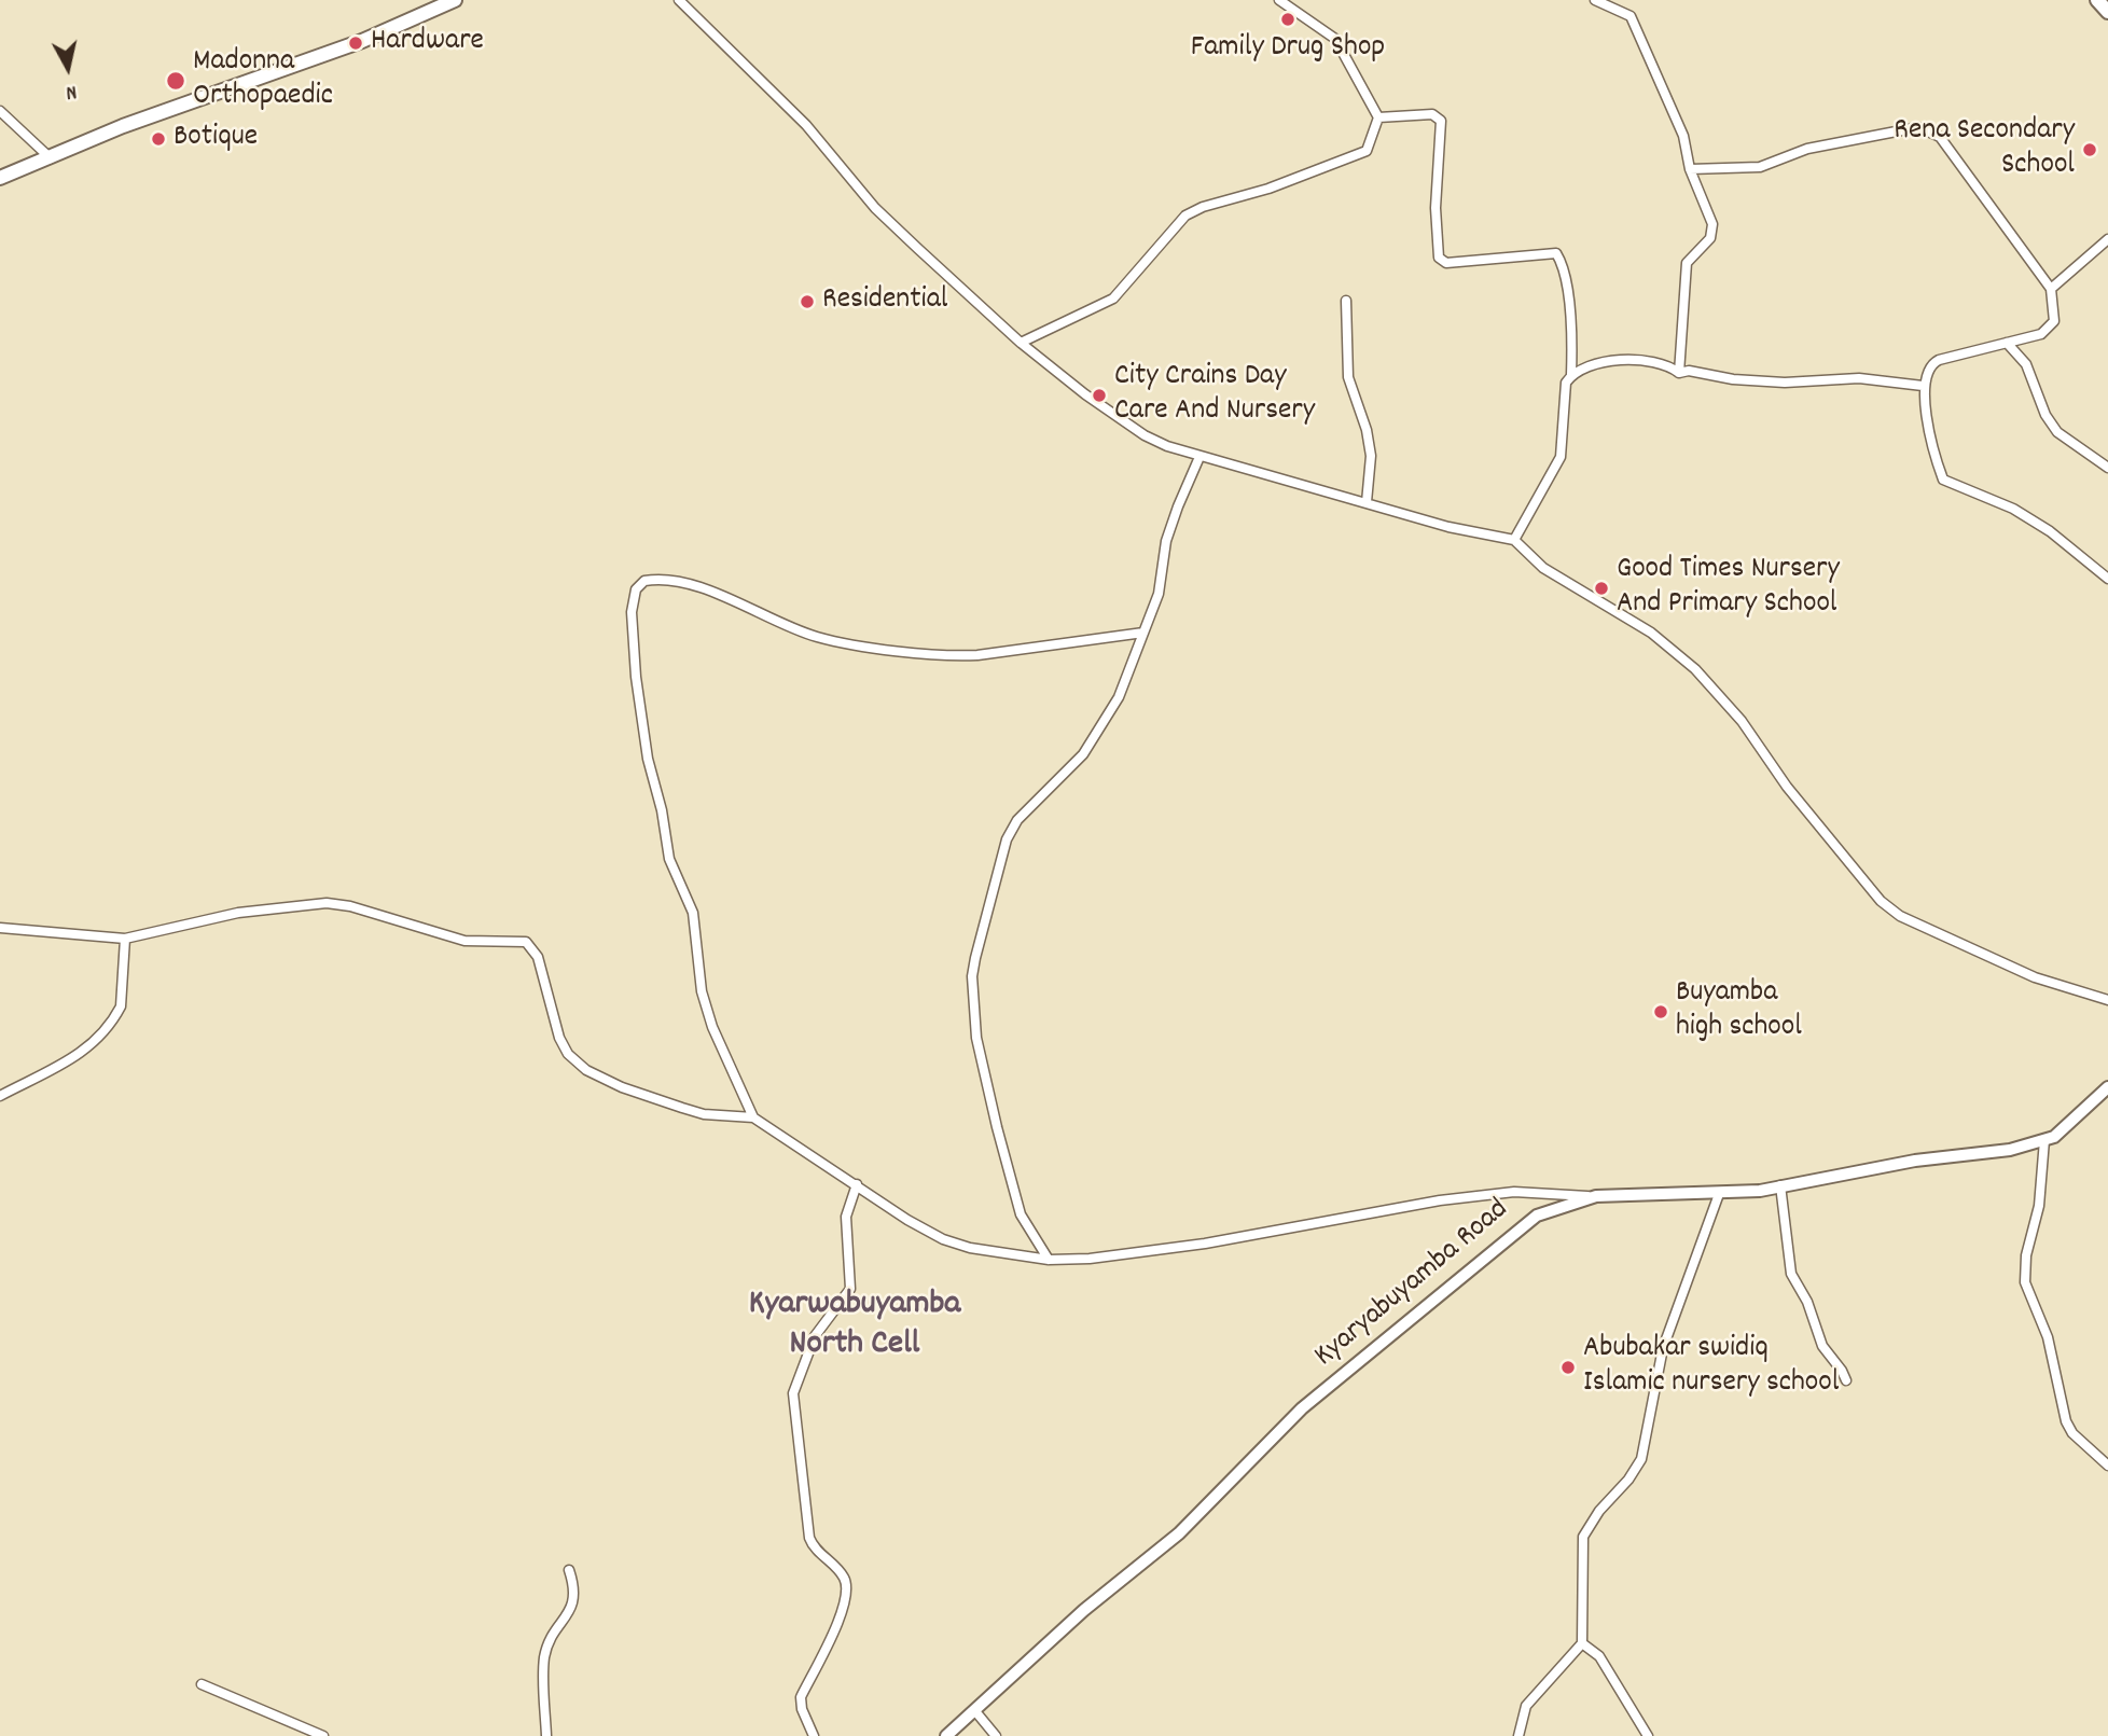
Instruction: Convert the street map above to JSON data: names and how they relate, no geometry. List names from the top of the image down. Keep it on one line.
{"streets":{"street":["Kyaryabuyamba Road"]},"districts":["Kyarwabuyamba North Cell"],"places":["Family Drug Shop","Hardware","Madonna Orthopaedic","Botique","Rena Secondary School","Residential","City Crains Day Care And Nursery","Good Times Nursery And Primary School","Buyamba high school","Abubakar swidiq Islamic nursery school"],"north":"bottom"}
